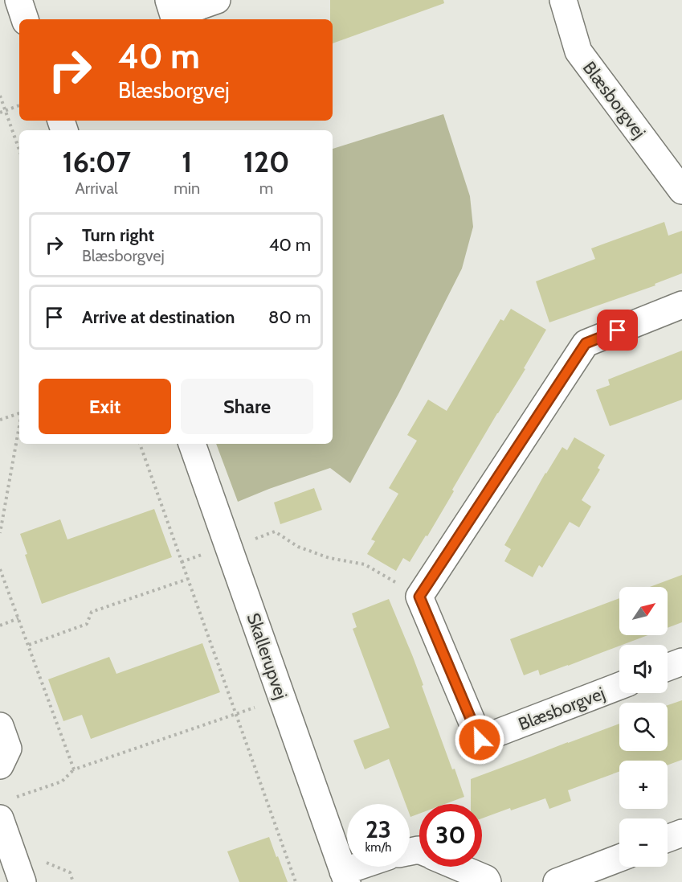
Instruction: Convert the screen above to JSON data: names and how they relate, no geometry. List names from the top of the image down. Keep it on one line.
{"streets":{"street":["Blæsborgvej","Skallerupvej"]},"north":"top right","page":{"turn":["40 m","Blæsborgvej"],"eta":["16:07","Arrival","1","min","120","m"],"list":[{"name":"Turn right","note":"Blæsborgvej","value":"40 m"},{"name":"Arrive at destination","value":"80 m"}],"buttons":["Exit","Share"],"map_buttons":["+","−"],"speed":"23 km/h","limit":"30"}}
